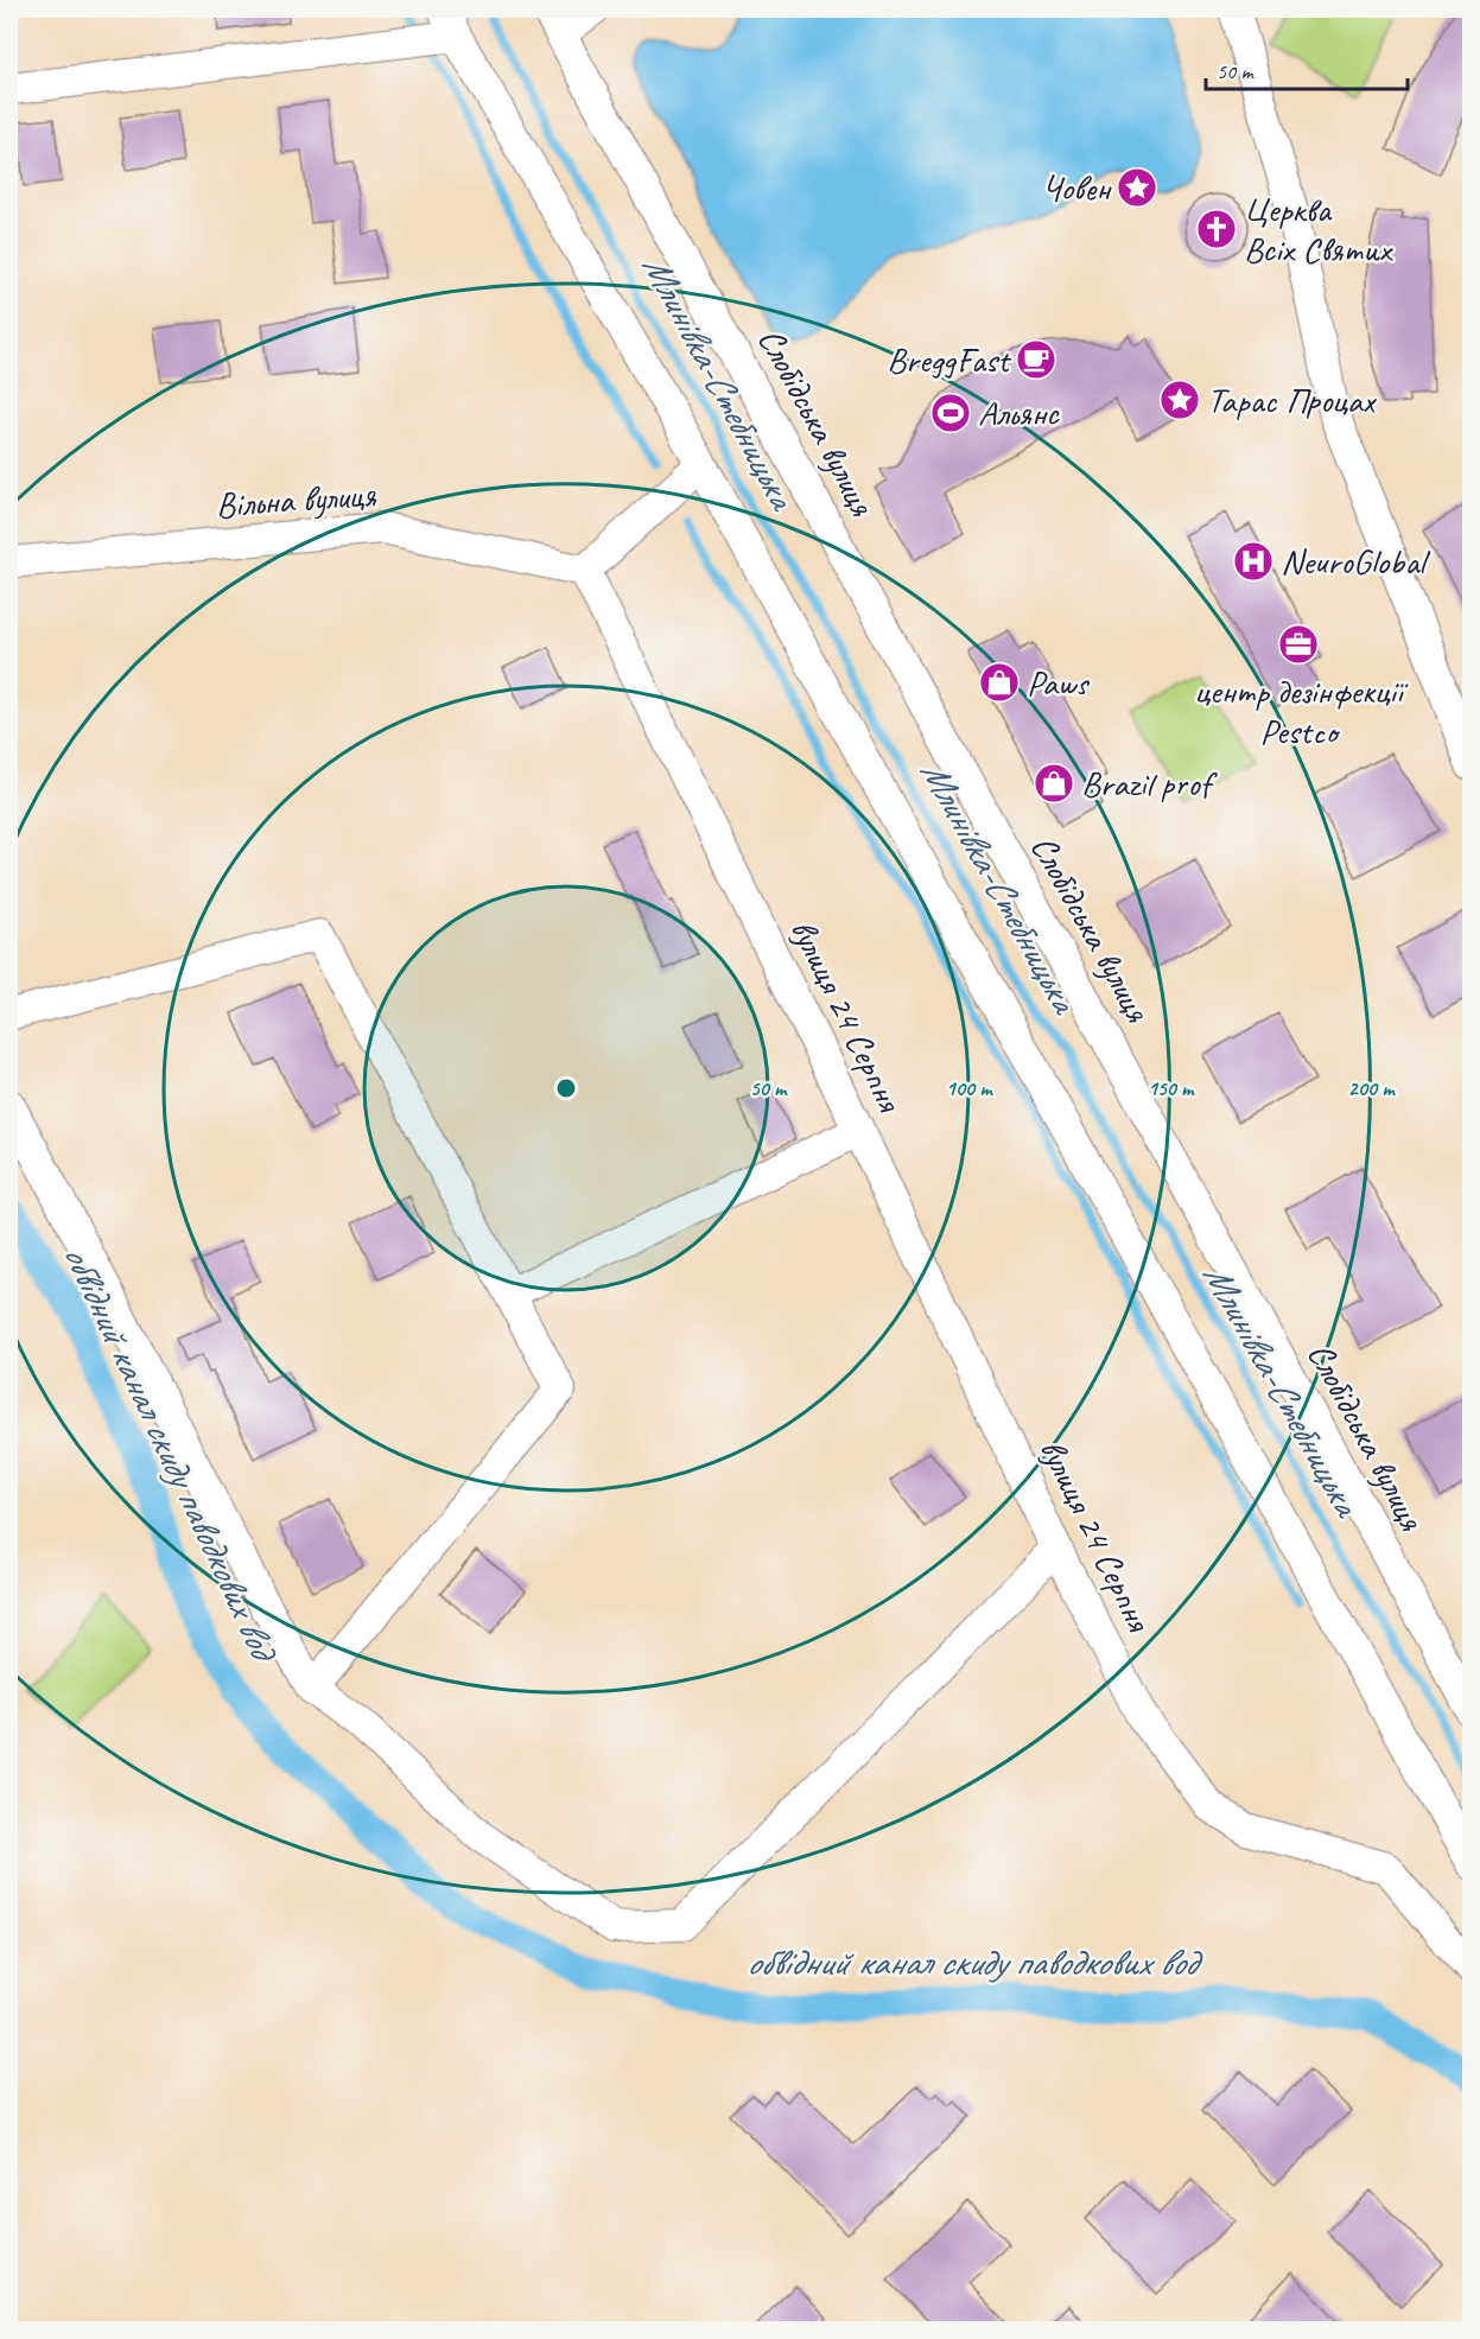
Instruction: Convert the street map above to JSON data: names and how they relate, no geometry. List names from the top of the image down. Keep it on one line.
{"streets":{"street":["Слобідська вулиця","Вільна вулиця","вулиця 24 Серпня"]},"crossings":[["Вільна вулиця","вулиця 24 Серпня"]],"water":["Млинівка-Стебницька","обвідний канал скиду паводкових вод"],"places":{"place":["Човен","Тарас Процах"],"church":["Церква Всіх Святих"],"cafe":["BreggFast"],"sports":["Альянс"],"hospital":["NeuroGlobal"],"office":["центр дезінфекції Pestco"],"shop":["Paws","Brazil prof"]},"scale_bar":"50 m","rings":["50 m","100 m","150 m","200 m"]}
